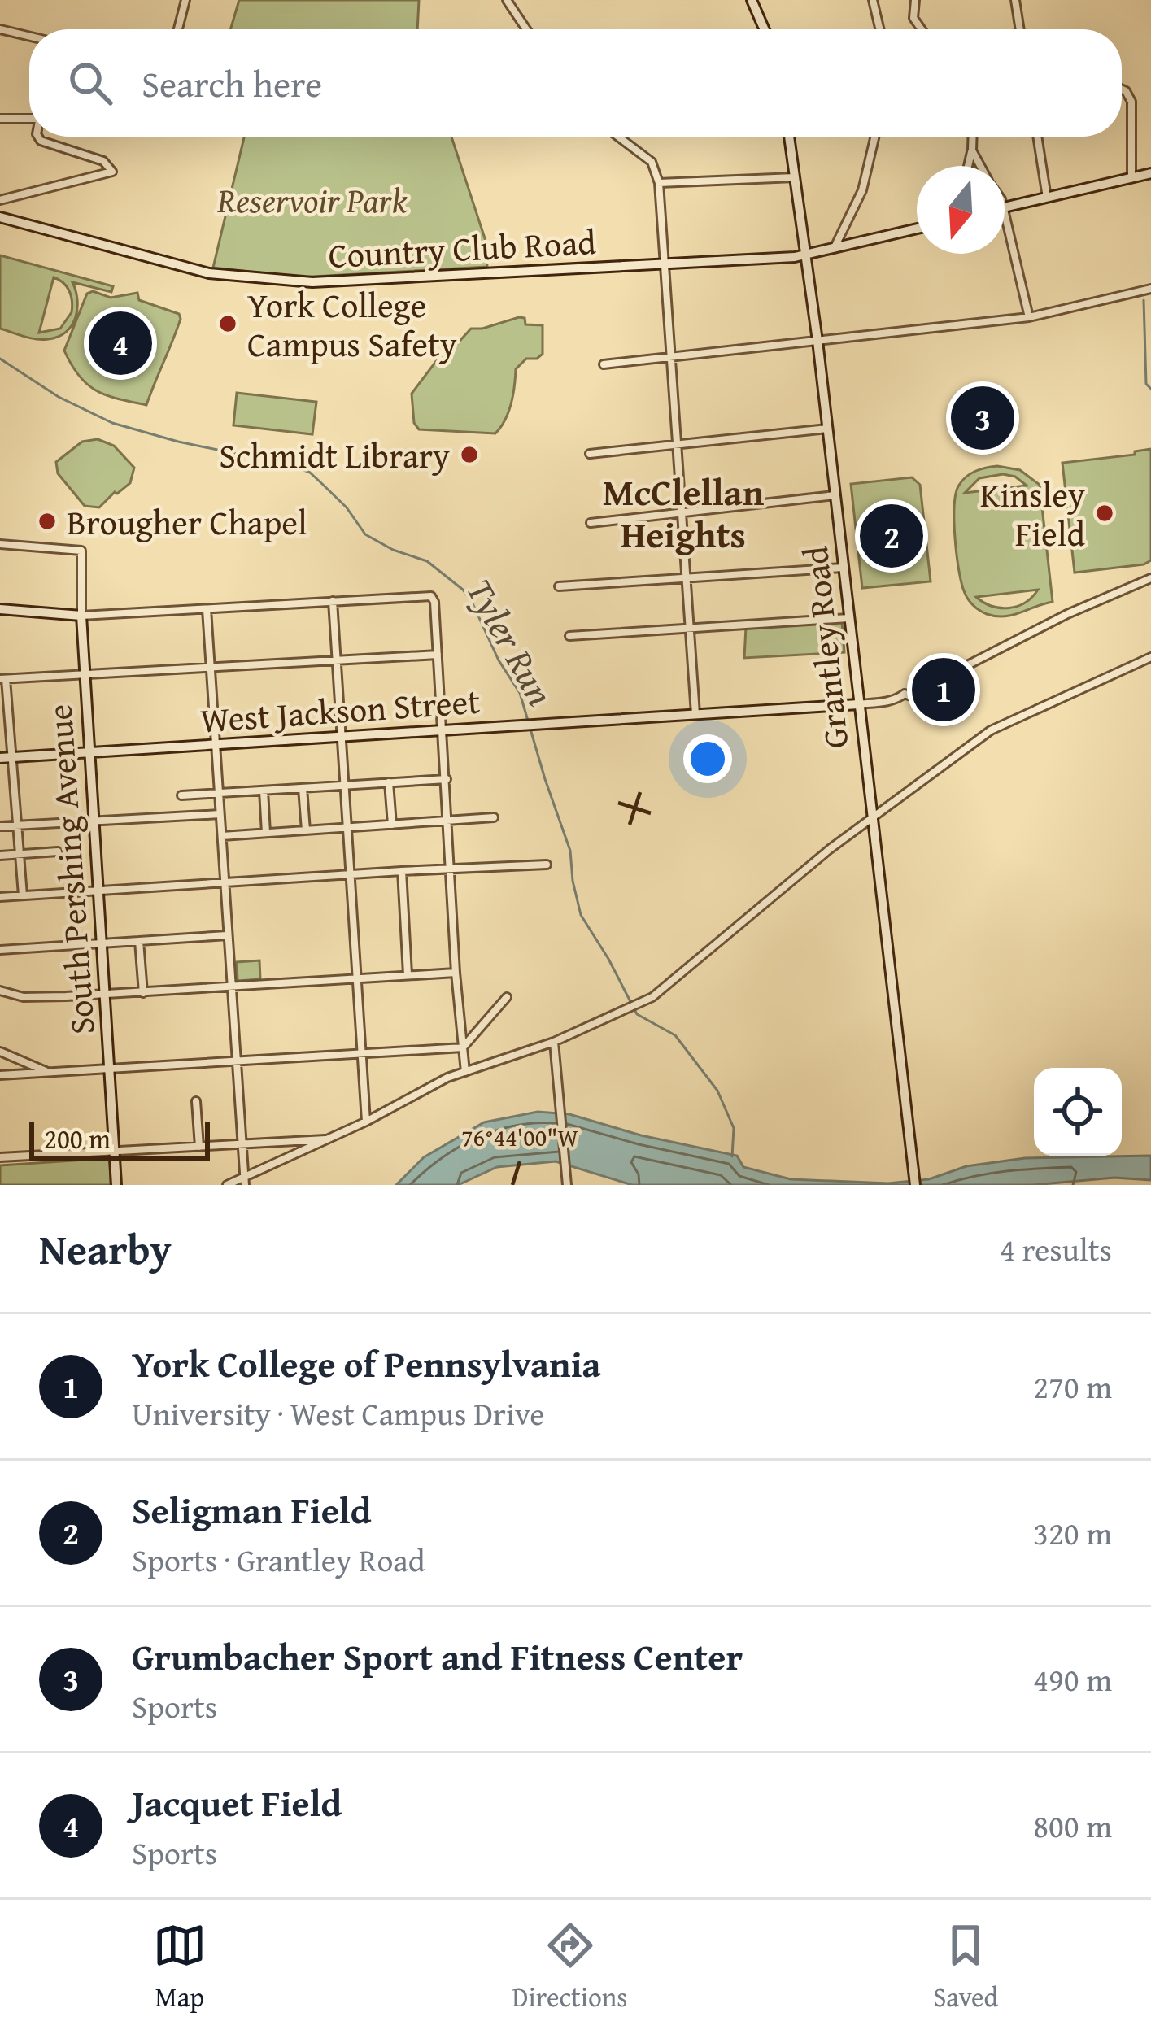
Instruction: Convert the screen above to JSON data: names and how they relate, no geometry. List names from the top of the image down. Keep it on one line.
{"streets":{"street":["Country Club Road","Grantley Road","West Jackson Street","South Pershing Avenue"]},"crossings":[["Country Club Road","Grantley Road"],["Grantley Road","West Jackson Street"],["West Jackson Street","South Pershing Avenue"]],"districts":["McClellan Heights"],"water":["Tyler Run"],"parks":["Reservoir Park"],"places":["York College Campus Safety","Schmidt Library","Kinsley Field","Brougher Chapel"],"scale_bar":"200 m","north":"bottom","page":{"search":"Search here","pins":["4","3","2","1"],"scale":"200 m","heading":["Nearby","4 results"],"list":[{"mark":"1","name":"York College of Pennsylvania","note":"University · West Campus Drive","value":"270 m"},{"mark":"2","name":"Seligman Field","note":"Sports · Grantley Road","value":"320 m"},{"mark":"3","name":"Grumbacher Sport and Fitness Center","note":"Sports","value":"490 m"},{"mark":"4","name":"Jacquet Field","note":"Sports","value":"800 m"}],"nav":["Map","Directions","Saved"]},"coordinates":["76°44'00\"W"]}
